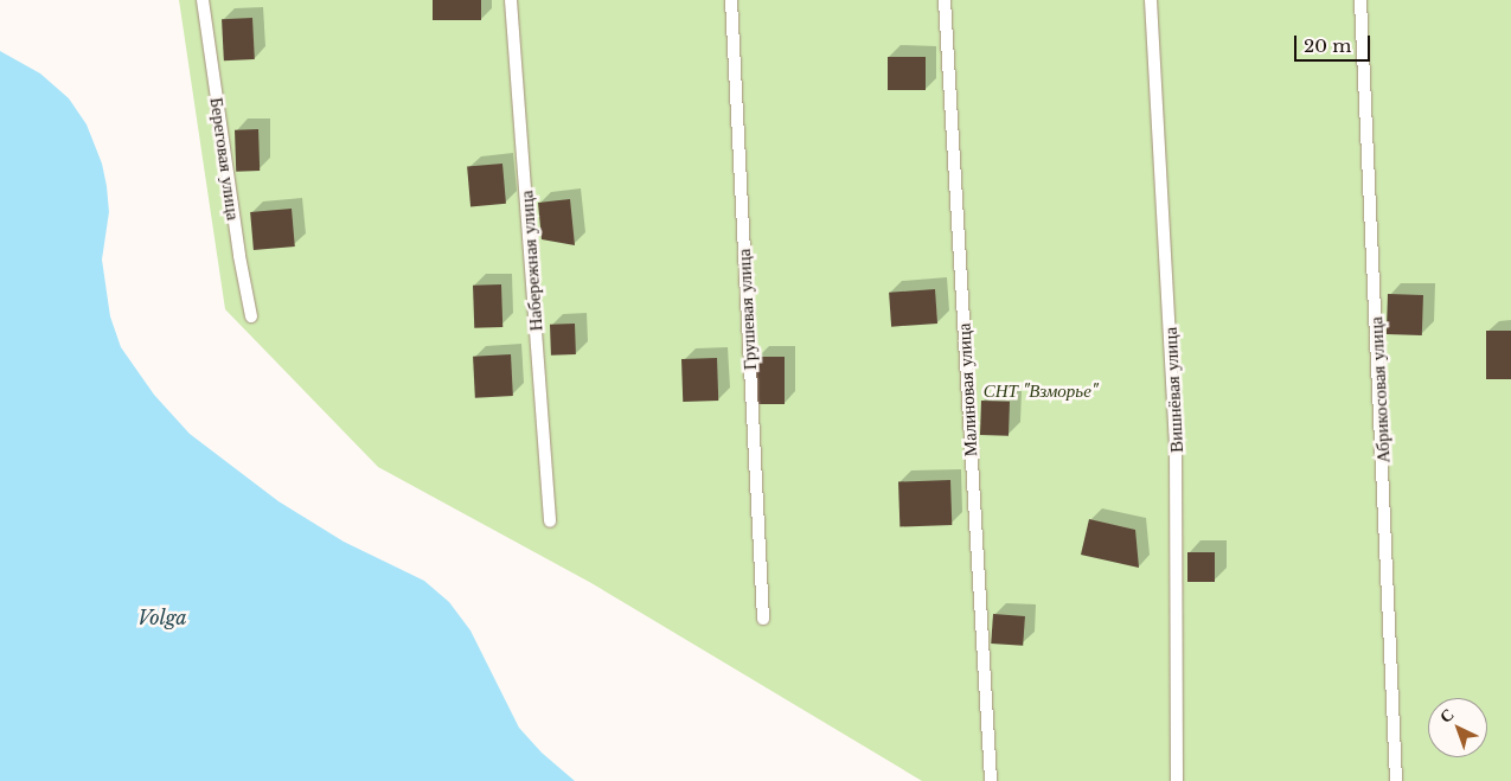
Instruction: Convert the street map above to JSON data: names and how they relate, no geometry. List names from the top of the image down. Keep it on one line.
{"streets":{"lane":["Береговая улица","Набережная улица","Грушевая улица","Малиновая улица","Вишнёвая улица","Абрикосовая улица"]},"water":["Volga"],"parks":["СНТ \"Взморье\""],"scale_bar":"20 m","north":"top left"}
